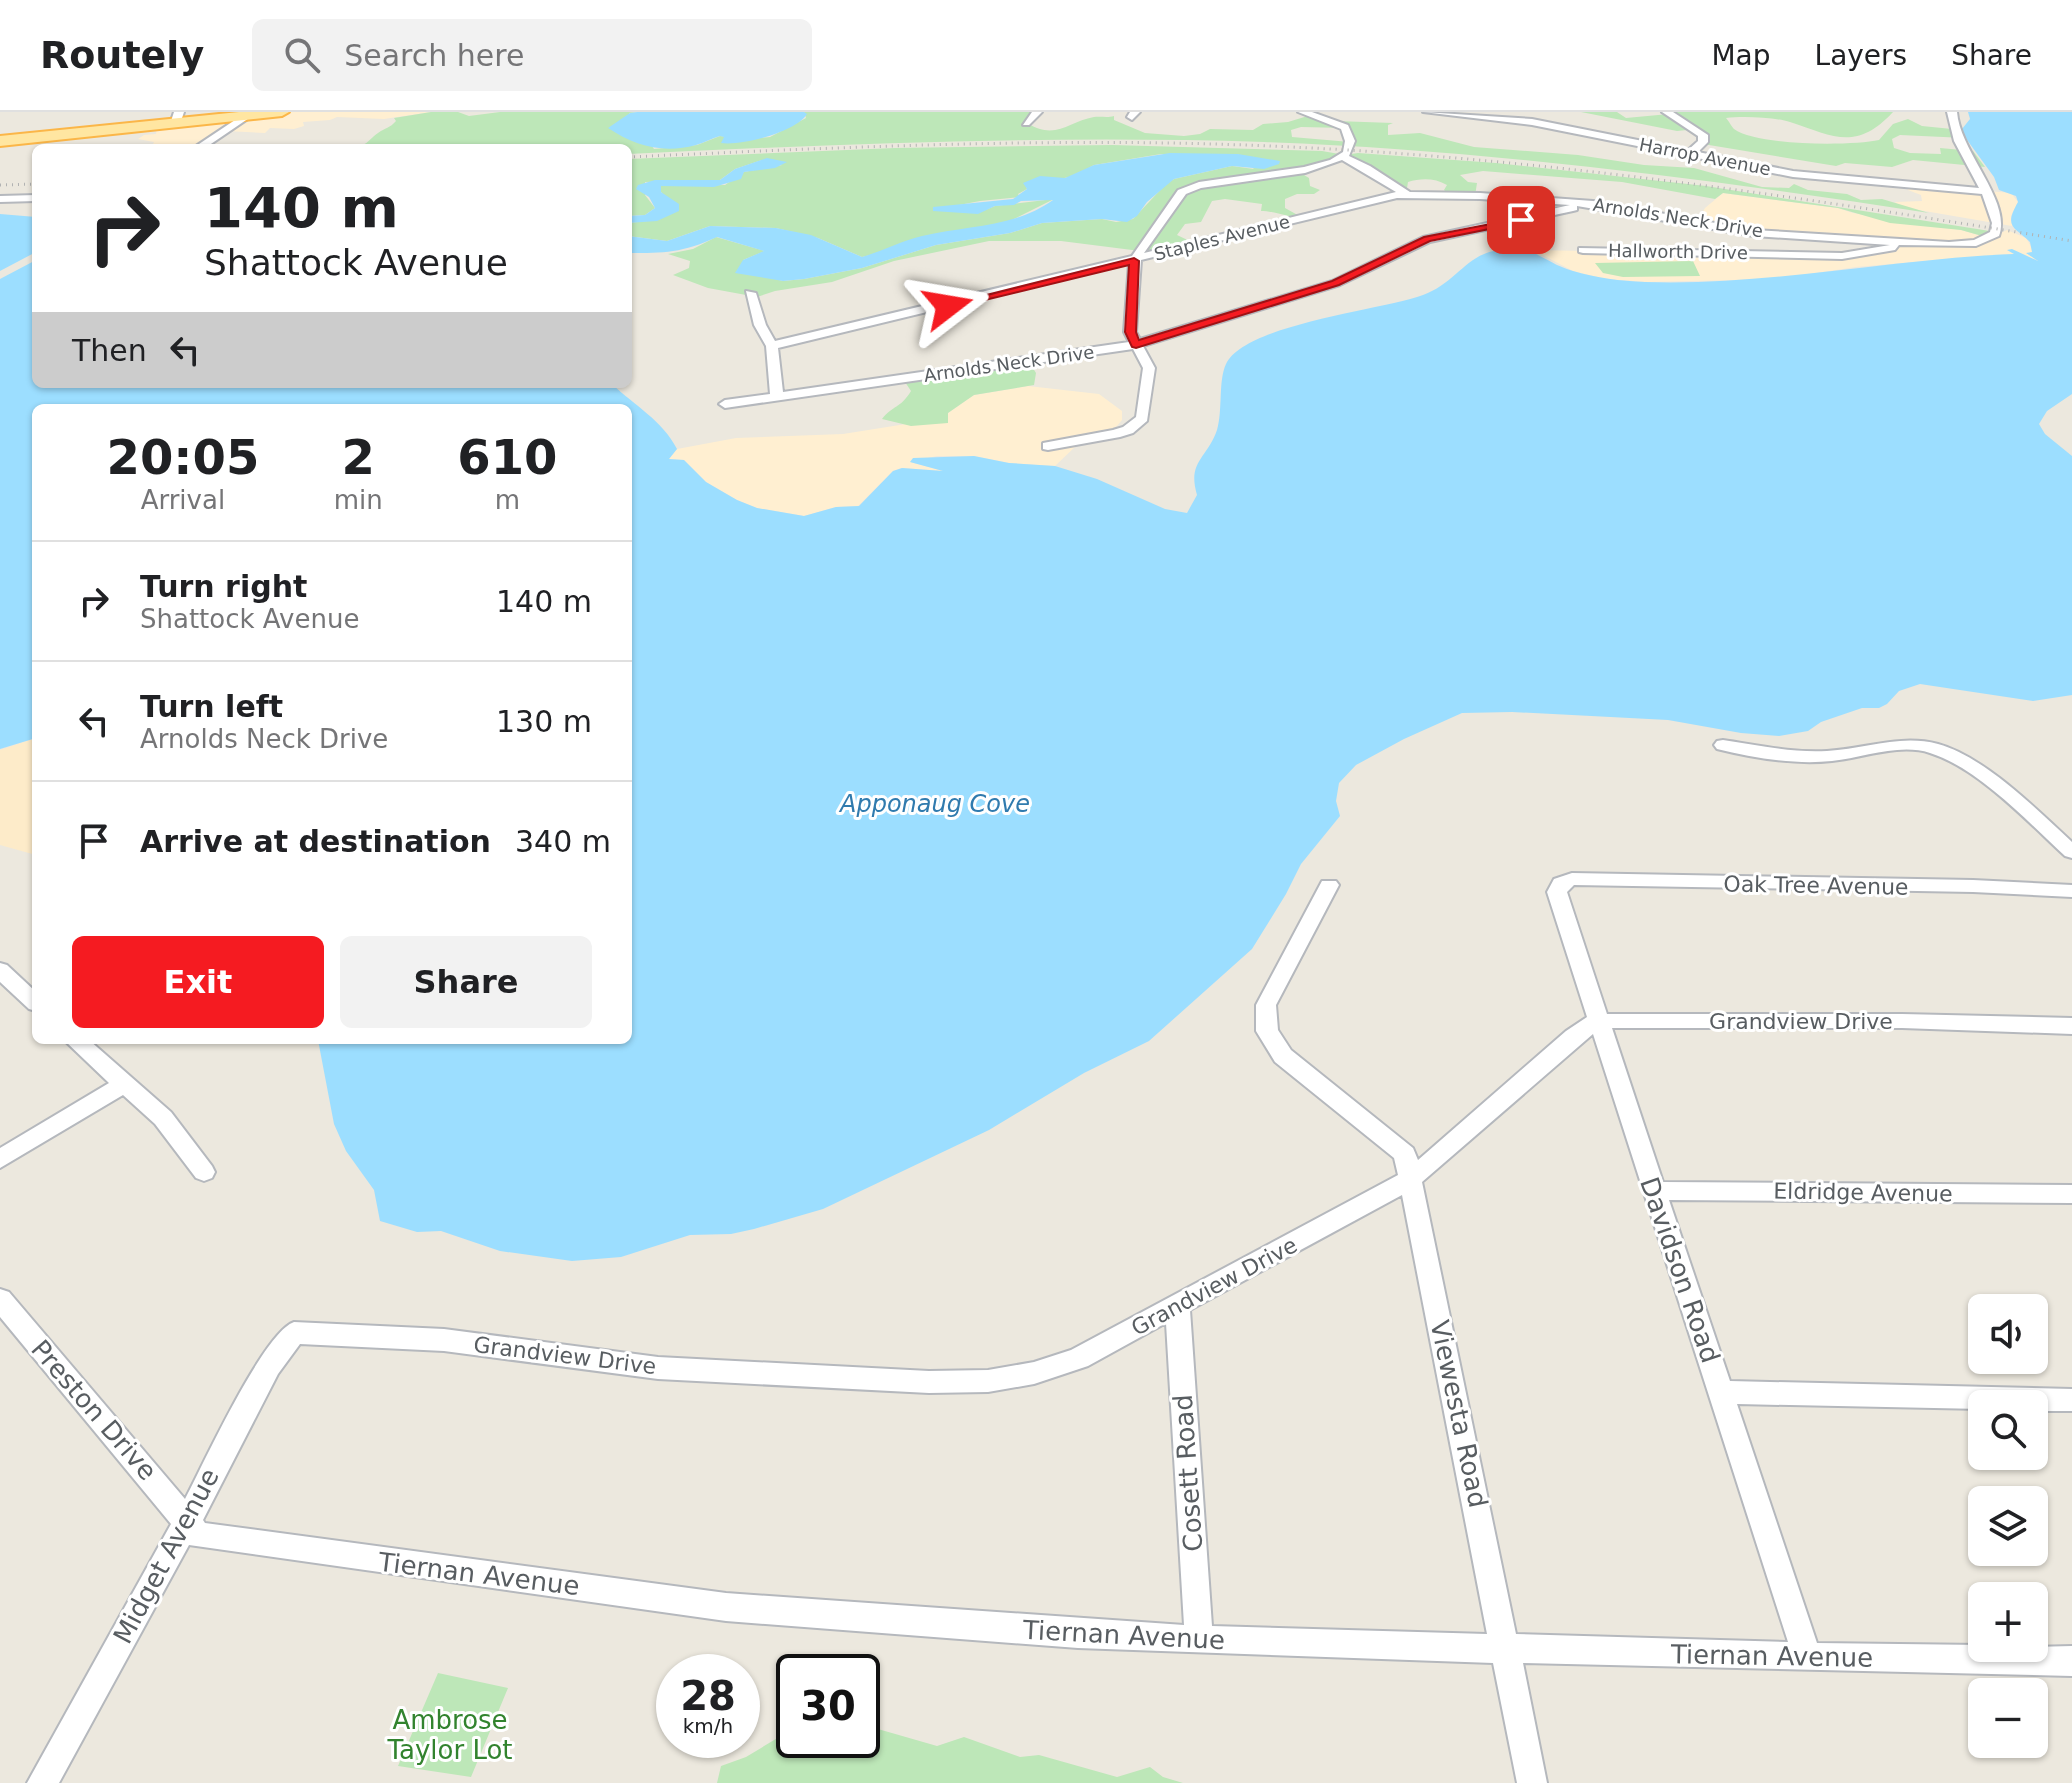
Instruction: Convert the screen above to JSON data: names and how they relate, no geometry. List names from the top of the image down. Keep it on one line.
{"streets":{"street":["Harrop Avenue","Arnolds Neck Drive","Staples Avenue","Hallworth Drive","Oak Tree Avenue","Grandview Drive","Eldridge Avenue","Davidson Road","Preston Drive","Viewesta Road","Cosett Road","Midget Avenue","Tiernan Avenue"]},"crossings":[["Harrop Avenue","Arnolds Neck Drive"],["Arnolds Neck Drive","Staples Avenue"],["Arnolds Neck Drive","Hallworth Drive"],["Oak Tree Avenue","Davidson Road"],["Grandview Drive","Davidson Road"],["Grandview Drive","Viewesta Road"],["Grandview Drive","Cosett Road"],["Grandview Drive","Midget Avenue"],["Eldridge Avenue","Davidson Road"],["Davidson Road","Tiernan Avenue"],["Preston Drive","Midget Avenue"],["Preston Drive","Tiernan Avenue"],["Viewesta Road","Tiernan Avenue"],["Cosett Road","Tiernan Avenue"],["Midget Avenue","Tiernan Avenue"]],"water":["Apponaug Cove"],"parks":["Ambrose Taylor Lot"],"page":{"header":"Routely","search":"Search here","nav":["Map","Layers","Share"],"turn":["140 m","Shattock Avenue"],"then":"Then","eta":["20:05","Arrival","2","min","610","m"],"list":[{"name":"Turn right","note":"Shattock Avenue","value":"140 m"},{"name":"Turn left","note":"Arnolds Neck Drive","value":"130 m"},{"name":"Arrive at destination","value":"340 m"}],"buttons":["Exit","Share"],"map_buttons":["+","−"],"speed":"28 km/h","limit":"30"}}
